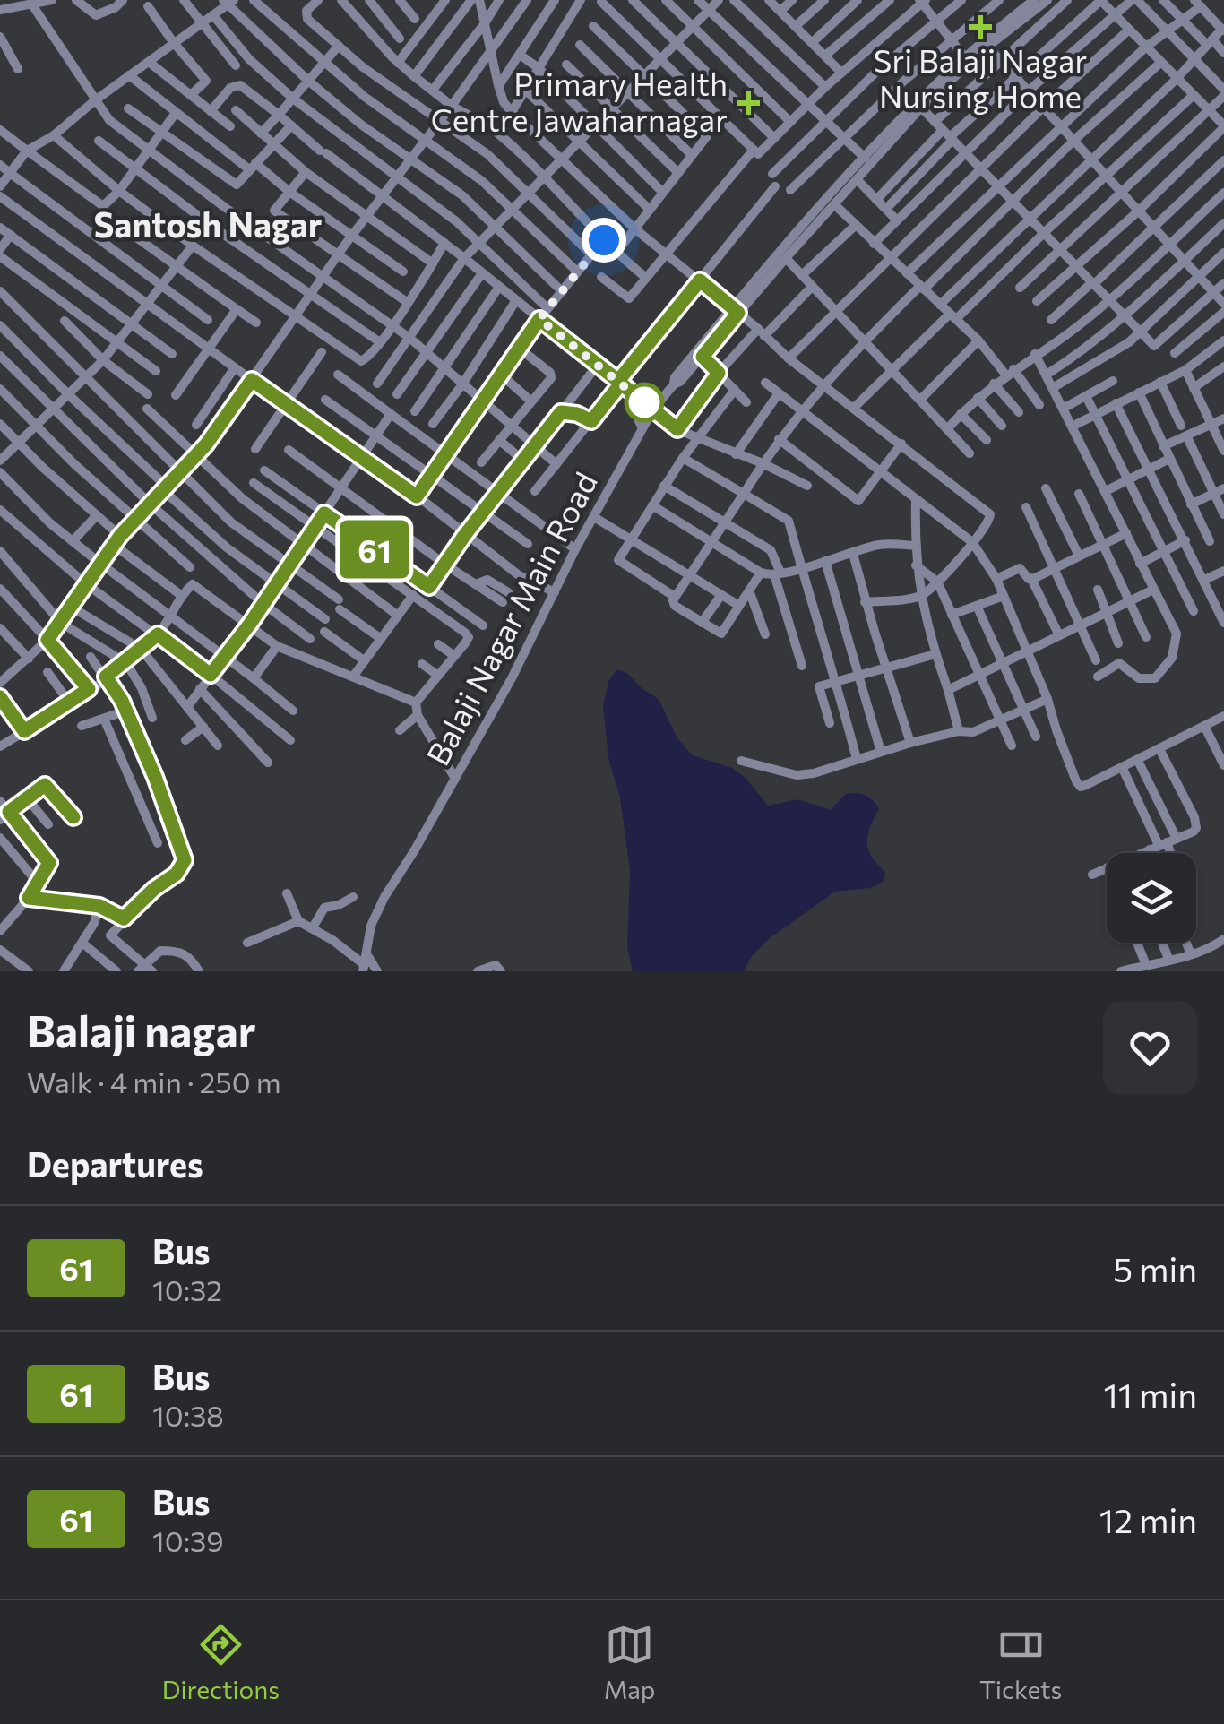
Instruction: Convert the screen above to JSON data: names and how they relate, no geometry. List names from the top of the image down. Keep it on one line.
{"streets":{"street":["Balaji Nagar Main Road"]},"districts":["Santosh Nagar"],"places":{"health":["Sri Balaji Nagar Nursing Home","Primary Health Centre Jawaharnagar"]},"lines":["bus line 61"],"page":{"on_map":"61","heading":[["Balaji nagar","Walk · 4 min · 250 m"],"Departures"],"list":[{"mark":"61","name":"Bus","note":"10:32","value":"5 min"},{"mark":"61","name":"Bus","note":"10:38","value":"11 min"},{"mark":"61","name":"Bus","note":"10:39","value":"12 min"}],"tabs":["Directions","Map","Tickets"]}}
